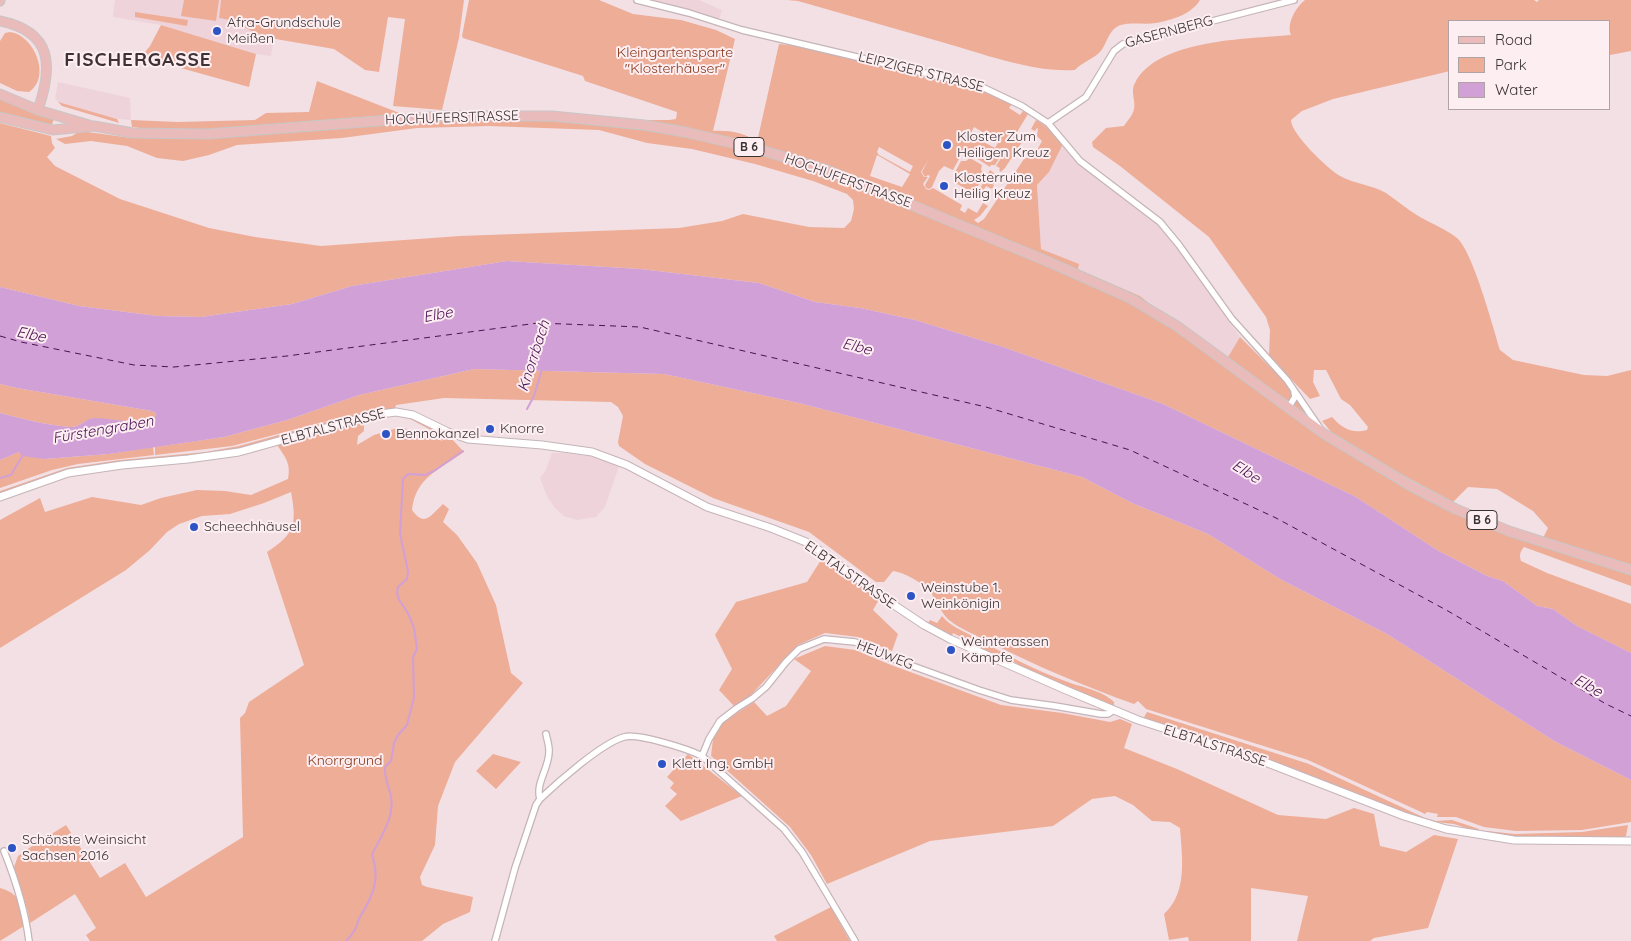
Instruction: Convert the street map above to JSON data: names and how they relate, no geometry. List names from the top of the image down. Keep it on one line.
{"streets":{"main road":["HOCHUFERSTRASSE","B 6"],"street":["GASERNBERG","LEIPZIGER STRASSE","ELBTALSTRASSE","HEUWEG"]},"crossings":[["GASERNBERG","LEIPZIGER STRASSE"],["LEIPZIGER STRASSE","B 6"],["HOCHUFERSTRASSE","B 6"],["ELBTALSTRASSE","HEUWEG"]],"districts":["FISCHERGASSE"],"water":["Elbe","Knorrbach","Fürstengraben"],"parks":["Kleingartensparte \"Klosterhäuser\"","Knorrgrund"],"places":["Afra-Grundschule Meißen","Kloster Zum Heiligen Kreuz","Klosterruine Heilig Kreuz","Knorre","Bennokanzel","Scheechhäusel","Weinstube 1. Weinkönigin","Weinterassen Kämpfe","Klett Ing. GmbH","Schönste Weinsicht Sachsen 2016"],"legend":["Road","Park","Water"]}
